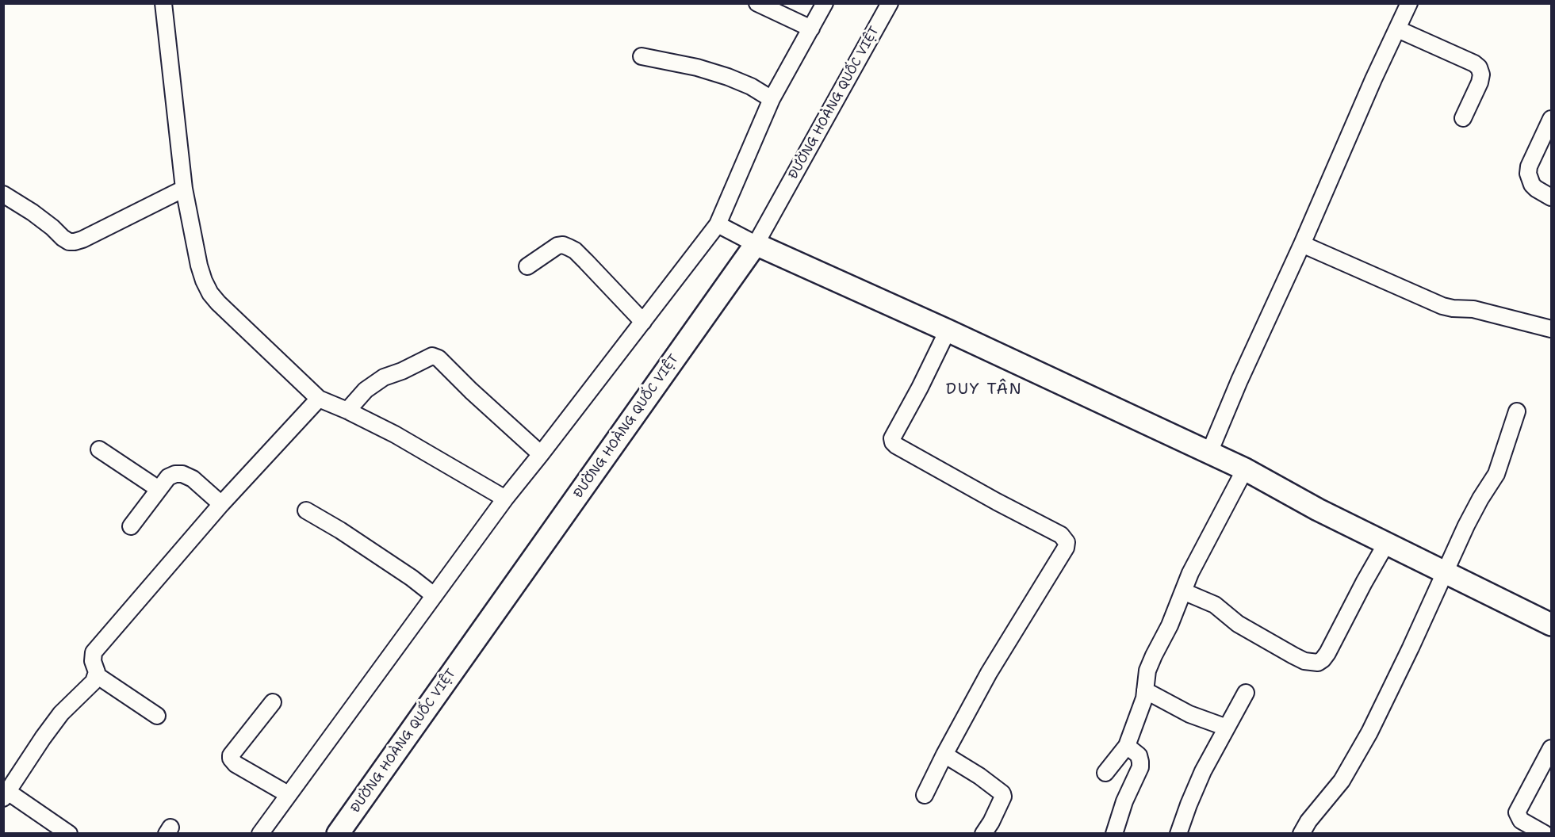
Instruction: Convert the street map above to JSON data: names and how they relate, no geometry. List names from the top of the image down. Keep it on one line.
{"streets":{"street":["ĐƯỜNG HOÀNG QUỐC VIỆT"]},"districts":["DUY TÂN"]}
